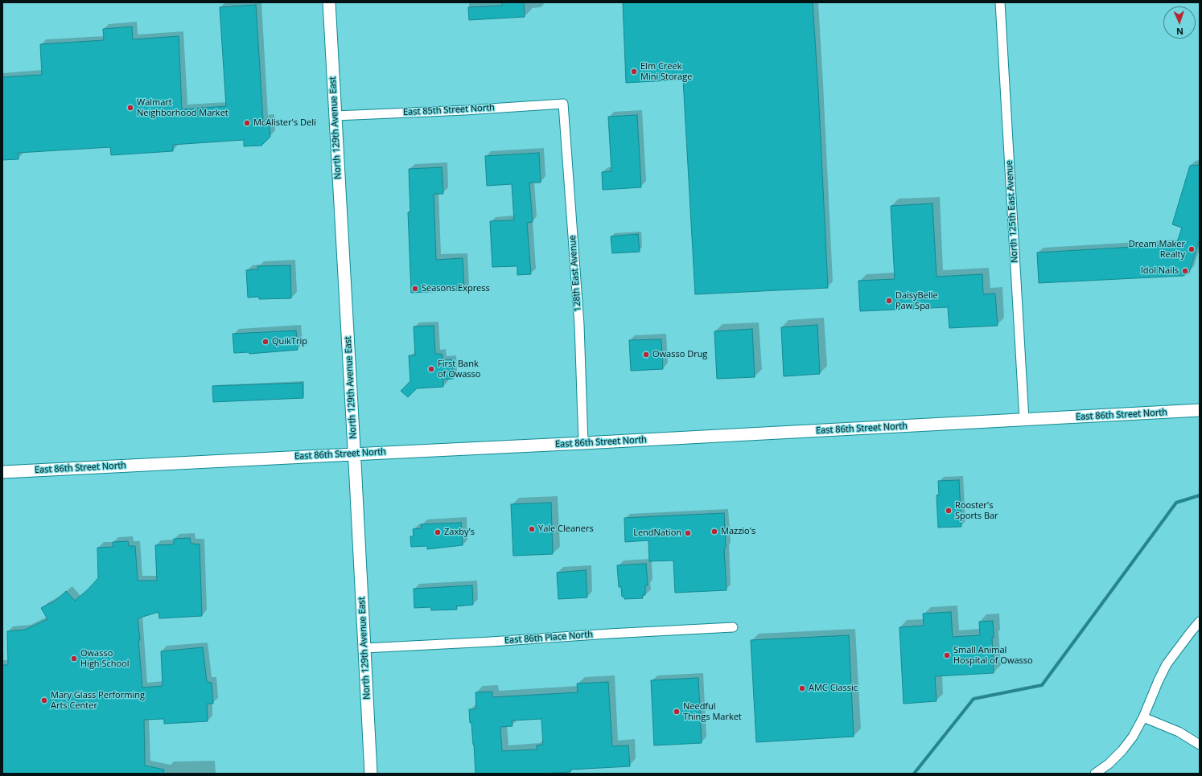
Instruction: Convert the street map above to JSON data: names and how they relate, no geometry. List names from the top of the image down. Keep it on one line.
{"streets":{"main road":["North 129th Avenue East","East 86th Street North"],"street":["East 85th Street North","North 125th East Avenue","128th East Avenue","East 86th Place North"]},"crossings":[["East 85th Street North","North 129th Avenue East"],["East 85th Street North","128th East Avenue"],["North 129th Avenue East","East 86th Street North"],["North 129th Avenue East","East 86th Place North"],["North 125th East Avenue","East 86th Street North"],["128th East Avenue","East 86th Street North"]],"places":["Elm Creek Mini Storage","Walmart Neighborhood Market","McAlister's Deli","Dream Maker Realty","Idol Nails","Seasons Express","DaisyBelle Paw Spa","QuikTrip","Owasso Drug","First Bank of Owasso","Rooster's Sports Bar","Yale Cleaners","Mazzio's","Zaxby's","LendNation","Small Animal Hospital of Owasso","Owasso High School","AMC Classic","Mary Glass Performing Arts Center","Needful Things Market"],"north":"bottom"}
